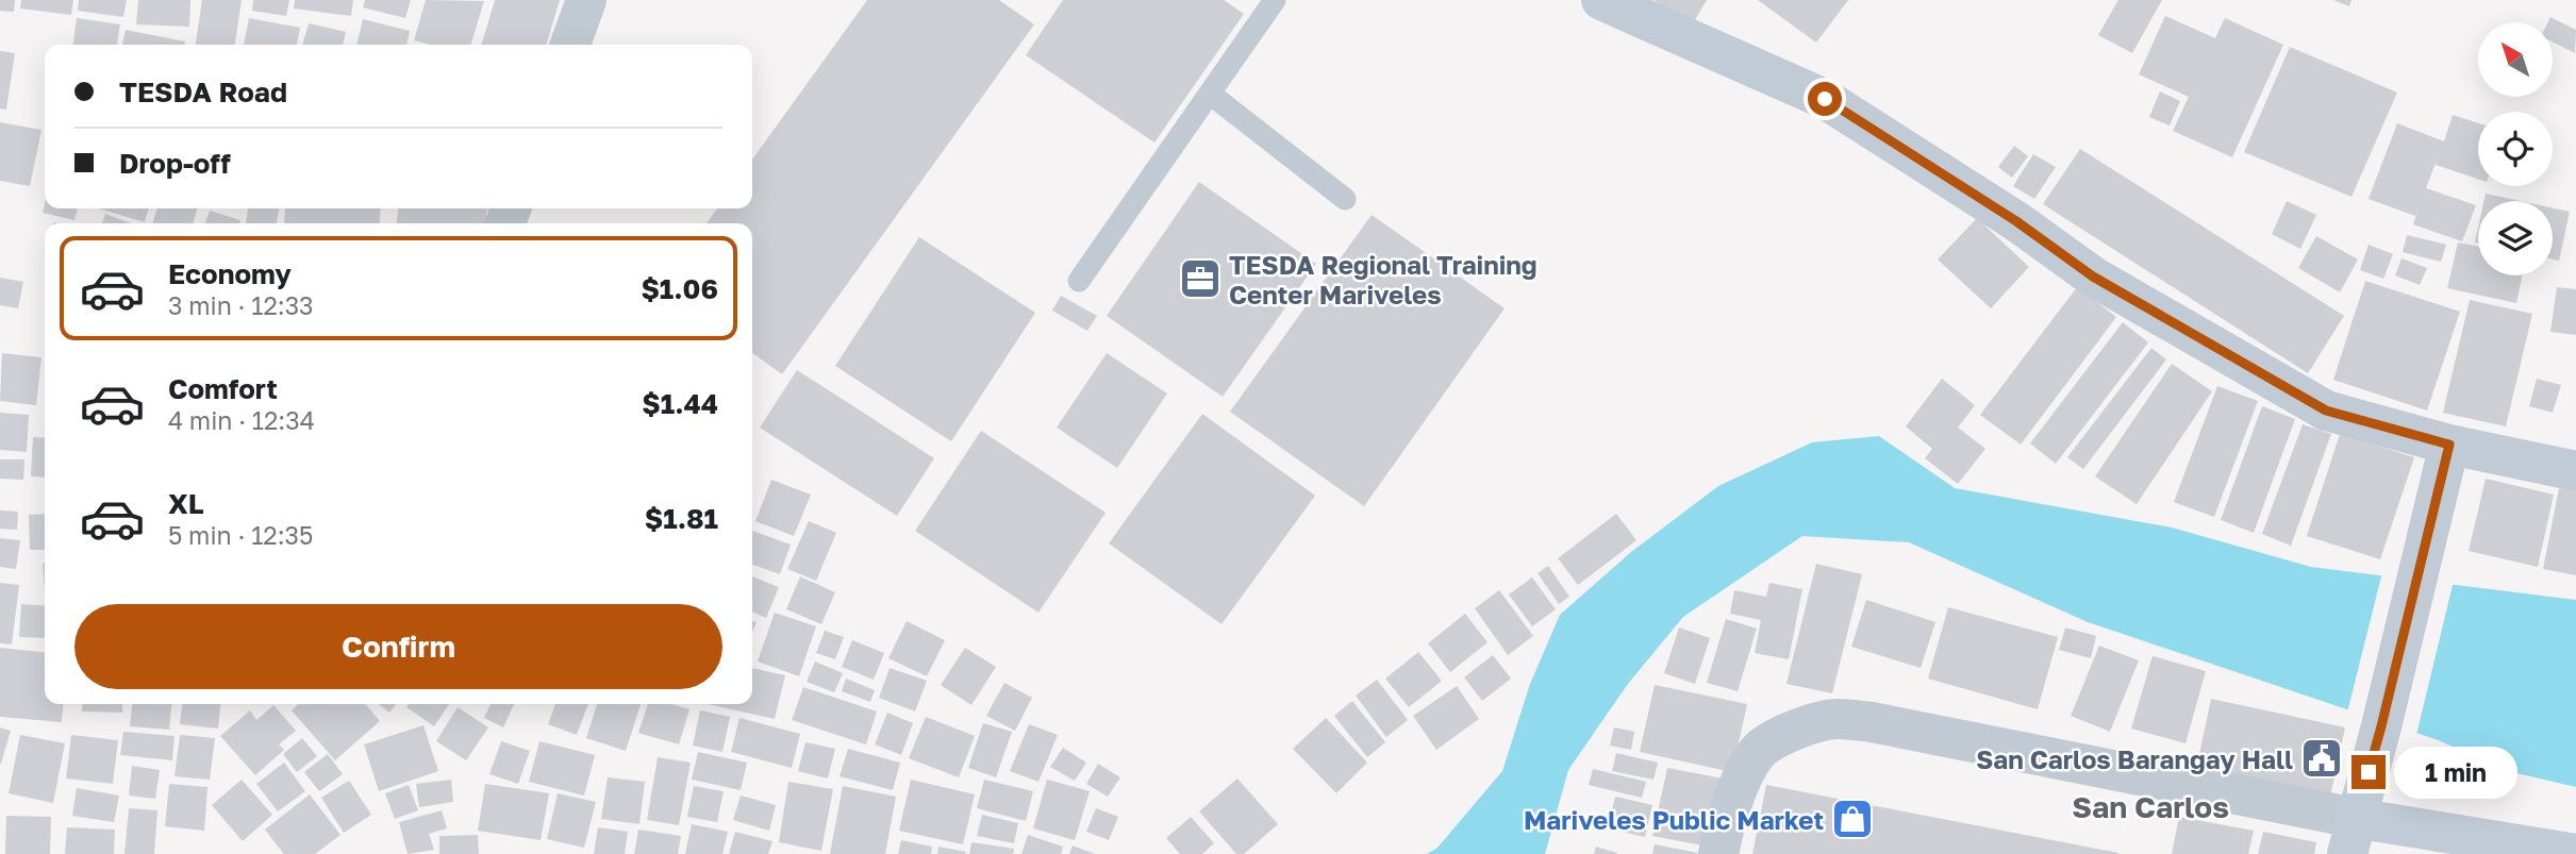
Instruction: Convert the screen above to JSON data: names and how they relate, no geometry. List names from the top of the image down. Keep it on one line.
{"districts":["San Carlos"],"places":{"office":["TESDA Regional Training Center Mariveles"],"public building":["San Carlos Barangay Hall"],"shop":["Mariveles Public Market"]},"north":"top left","page":{"banner":["TESDA Road","Drop-off"],"list":[{"name":"Economy","note":"3 min · 12:33","value":"$1.06"},{"name":"Comfort","note":"4 min · 12:34","value":"$1.44"},{"name":"XL","note":"5 min · 12:35","value":"$1.81"}],"buttons":"Confirm","bubble":"1 min"}}
